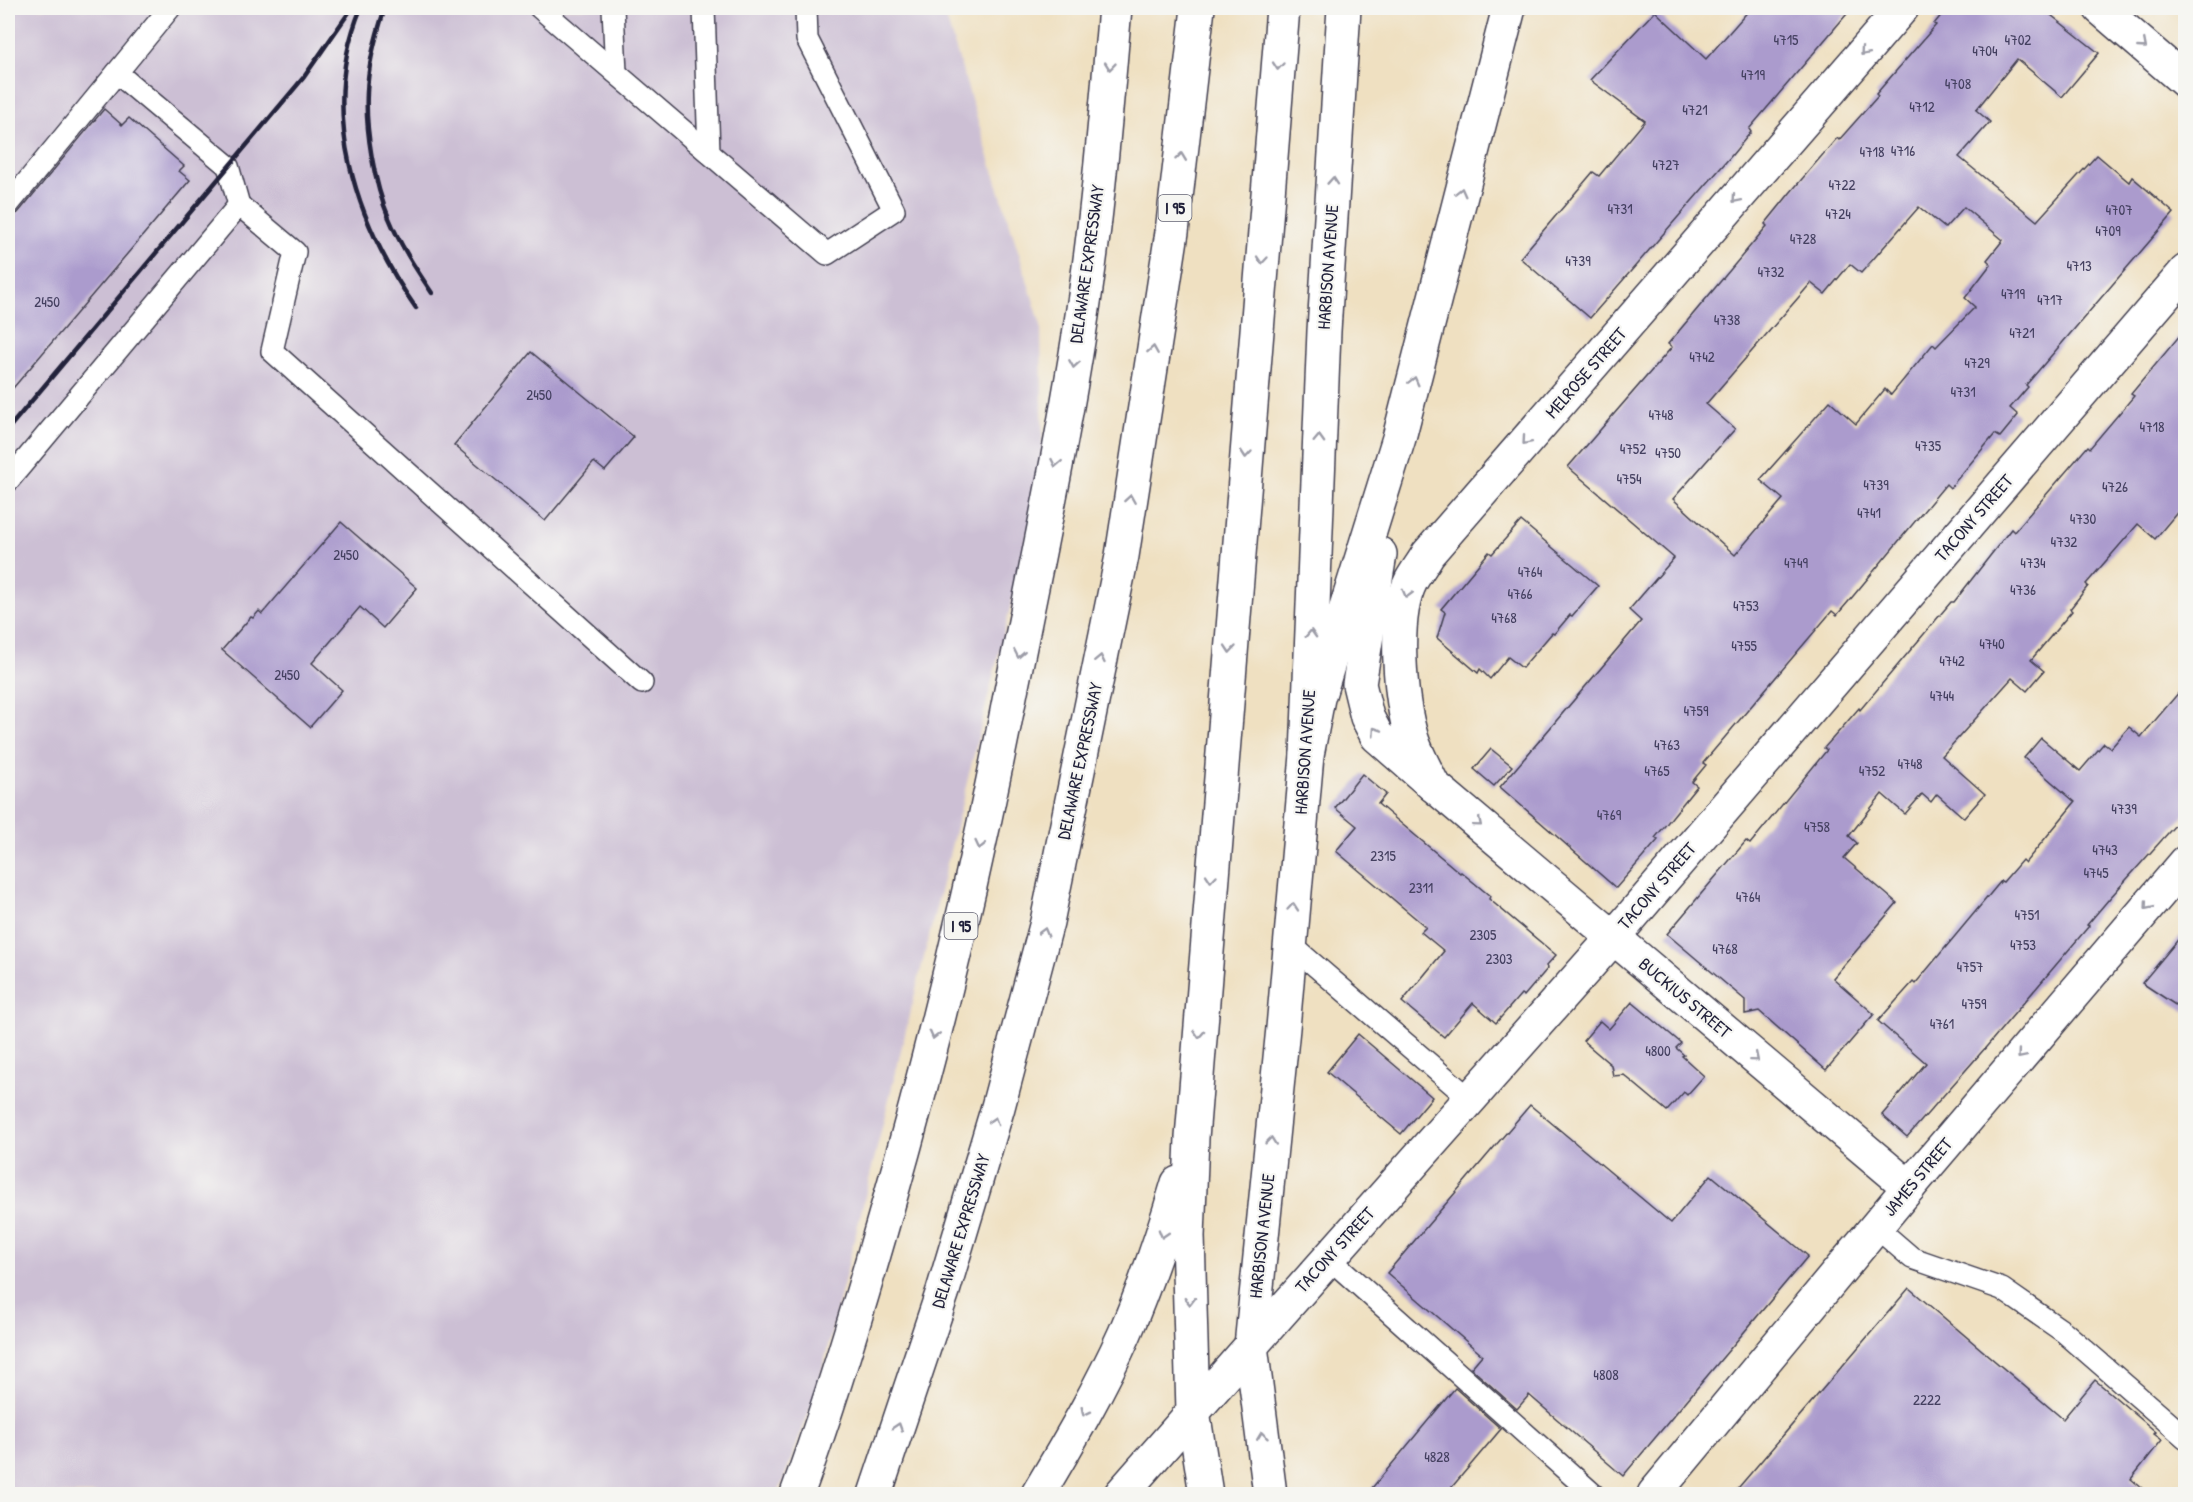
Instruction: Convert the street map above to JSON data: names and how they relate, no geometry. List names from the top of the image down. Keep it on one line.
{"streets":{"main road":["I 95","DELAWARE EXPRESSWAY","HARBISON AVENUE","MELROSE STREET","TACONY STREET","BUCKIUS STREET","JAMES STREET"]},"crossings":[["HARBISON AVENUE","TACONY STREET"],["MELROSE STREET","BUCKIUS STREET"],["TACONY STREET","BUCKIUS STREET"],["BUCKIUS STREET","JAMES STREET"]],"one_way":["JAMES STREET"],"house_numbers":["4715","4702","4704","4719","4708","4712","4721","4716","4718","4727","4722","4731","4707","4724","4709","4728","4739","4713","4732","4719","4717","2450","4738","4721","4742","4729","4731","2450","4748","4718","4735","4752","4750","4754","4739","4726","4741","4730","4732","2450","4749","4734","4764","4736","4766","4753","4768","4740","4755","4742","2450","4744","4759","4763","4748","4765","4752","4739","4769","4758","4743","2315","4745","2311","4764","4751","2305","4753","4768","2303","4757","4759","4761","4800","4808","2222","4828"]}
